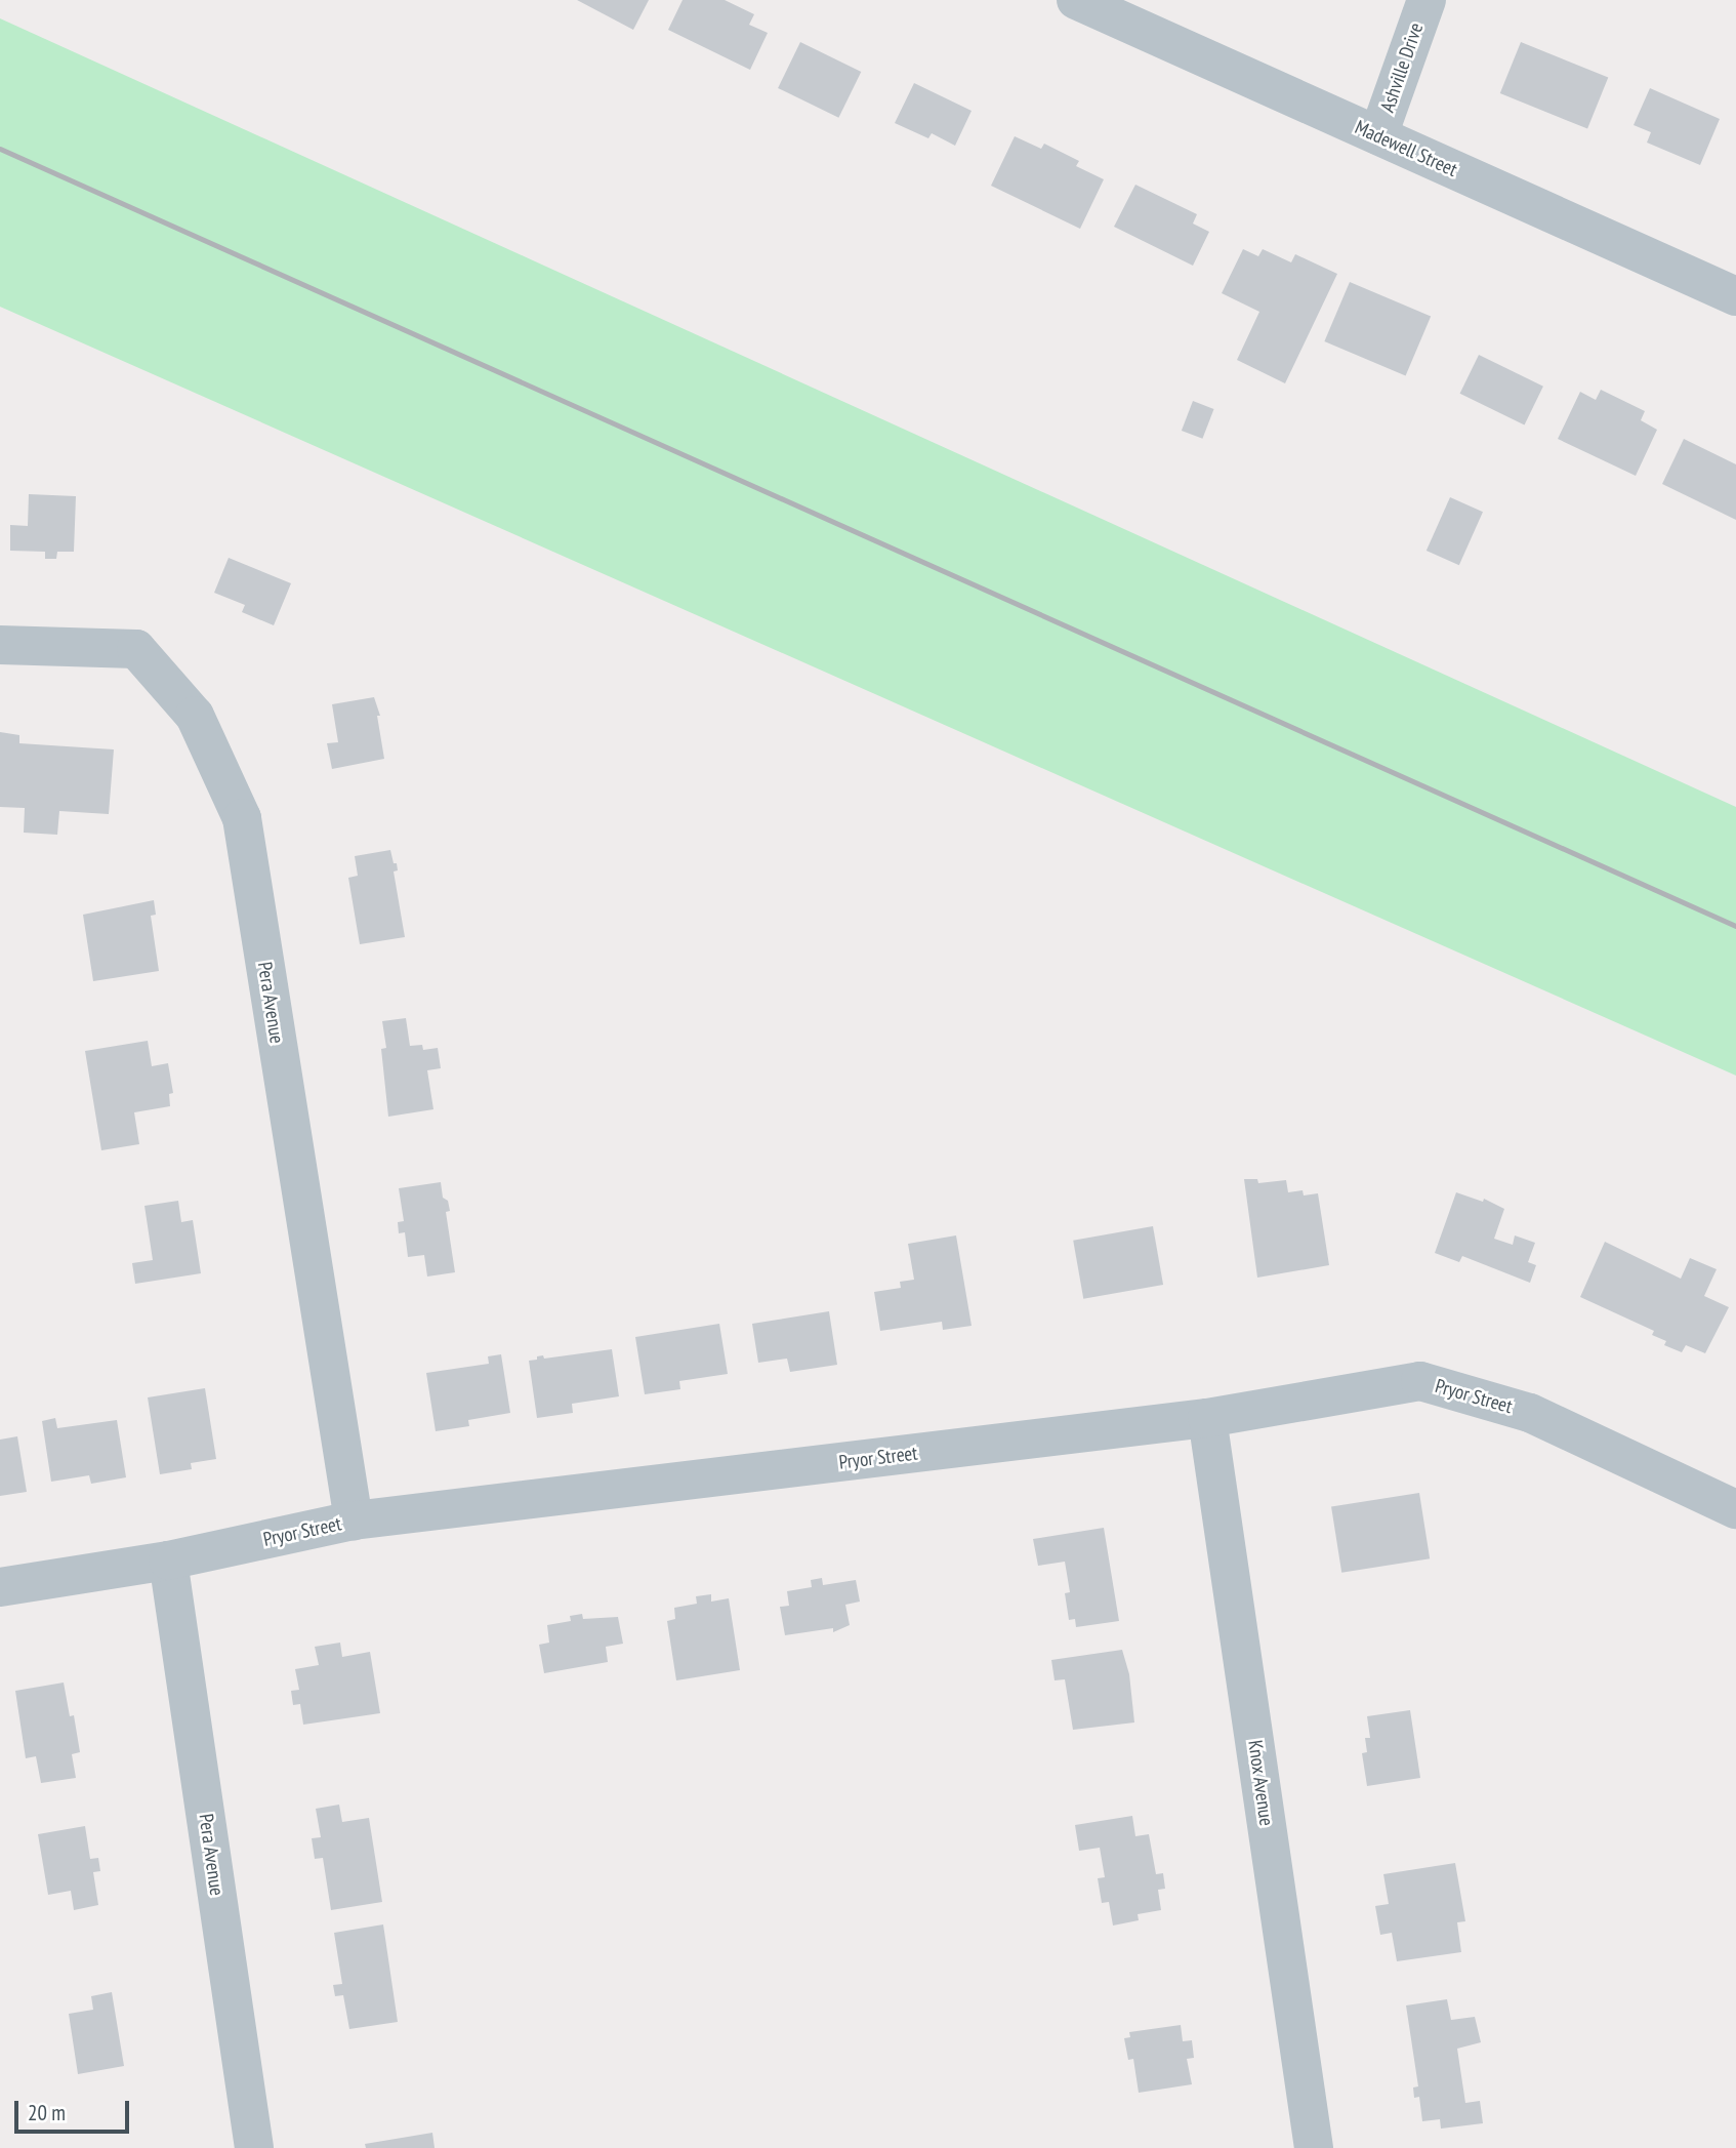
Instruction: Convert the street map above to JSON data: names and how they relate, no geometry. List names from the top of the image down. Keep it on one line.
{"streets":{"street":["Ashville Drive","Madewell Street","Pera Avenue","Pryor Street","Knox Avenue"]},"crossings":[["Ashville Drive","Madewell Street"],["Pera Avenue","Pryor Street"],["Pryor Street","Knox Avenue"]],"scale_bar":"20 m"}
